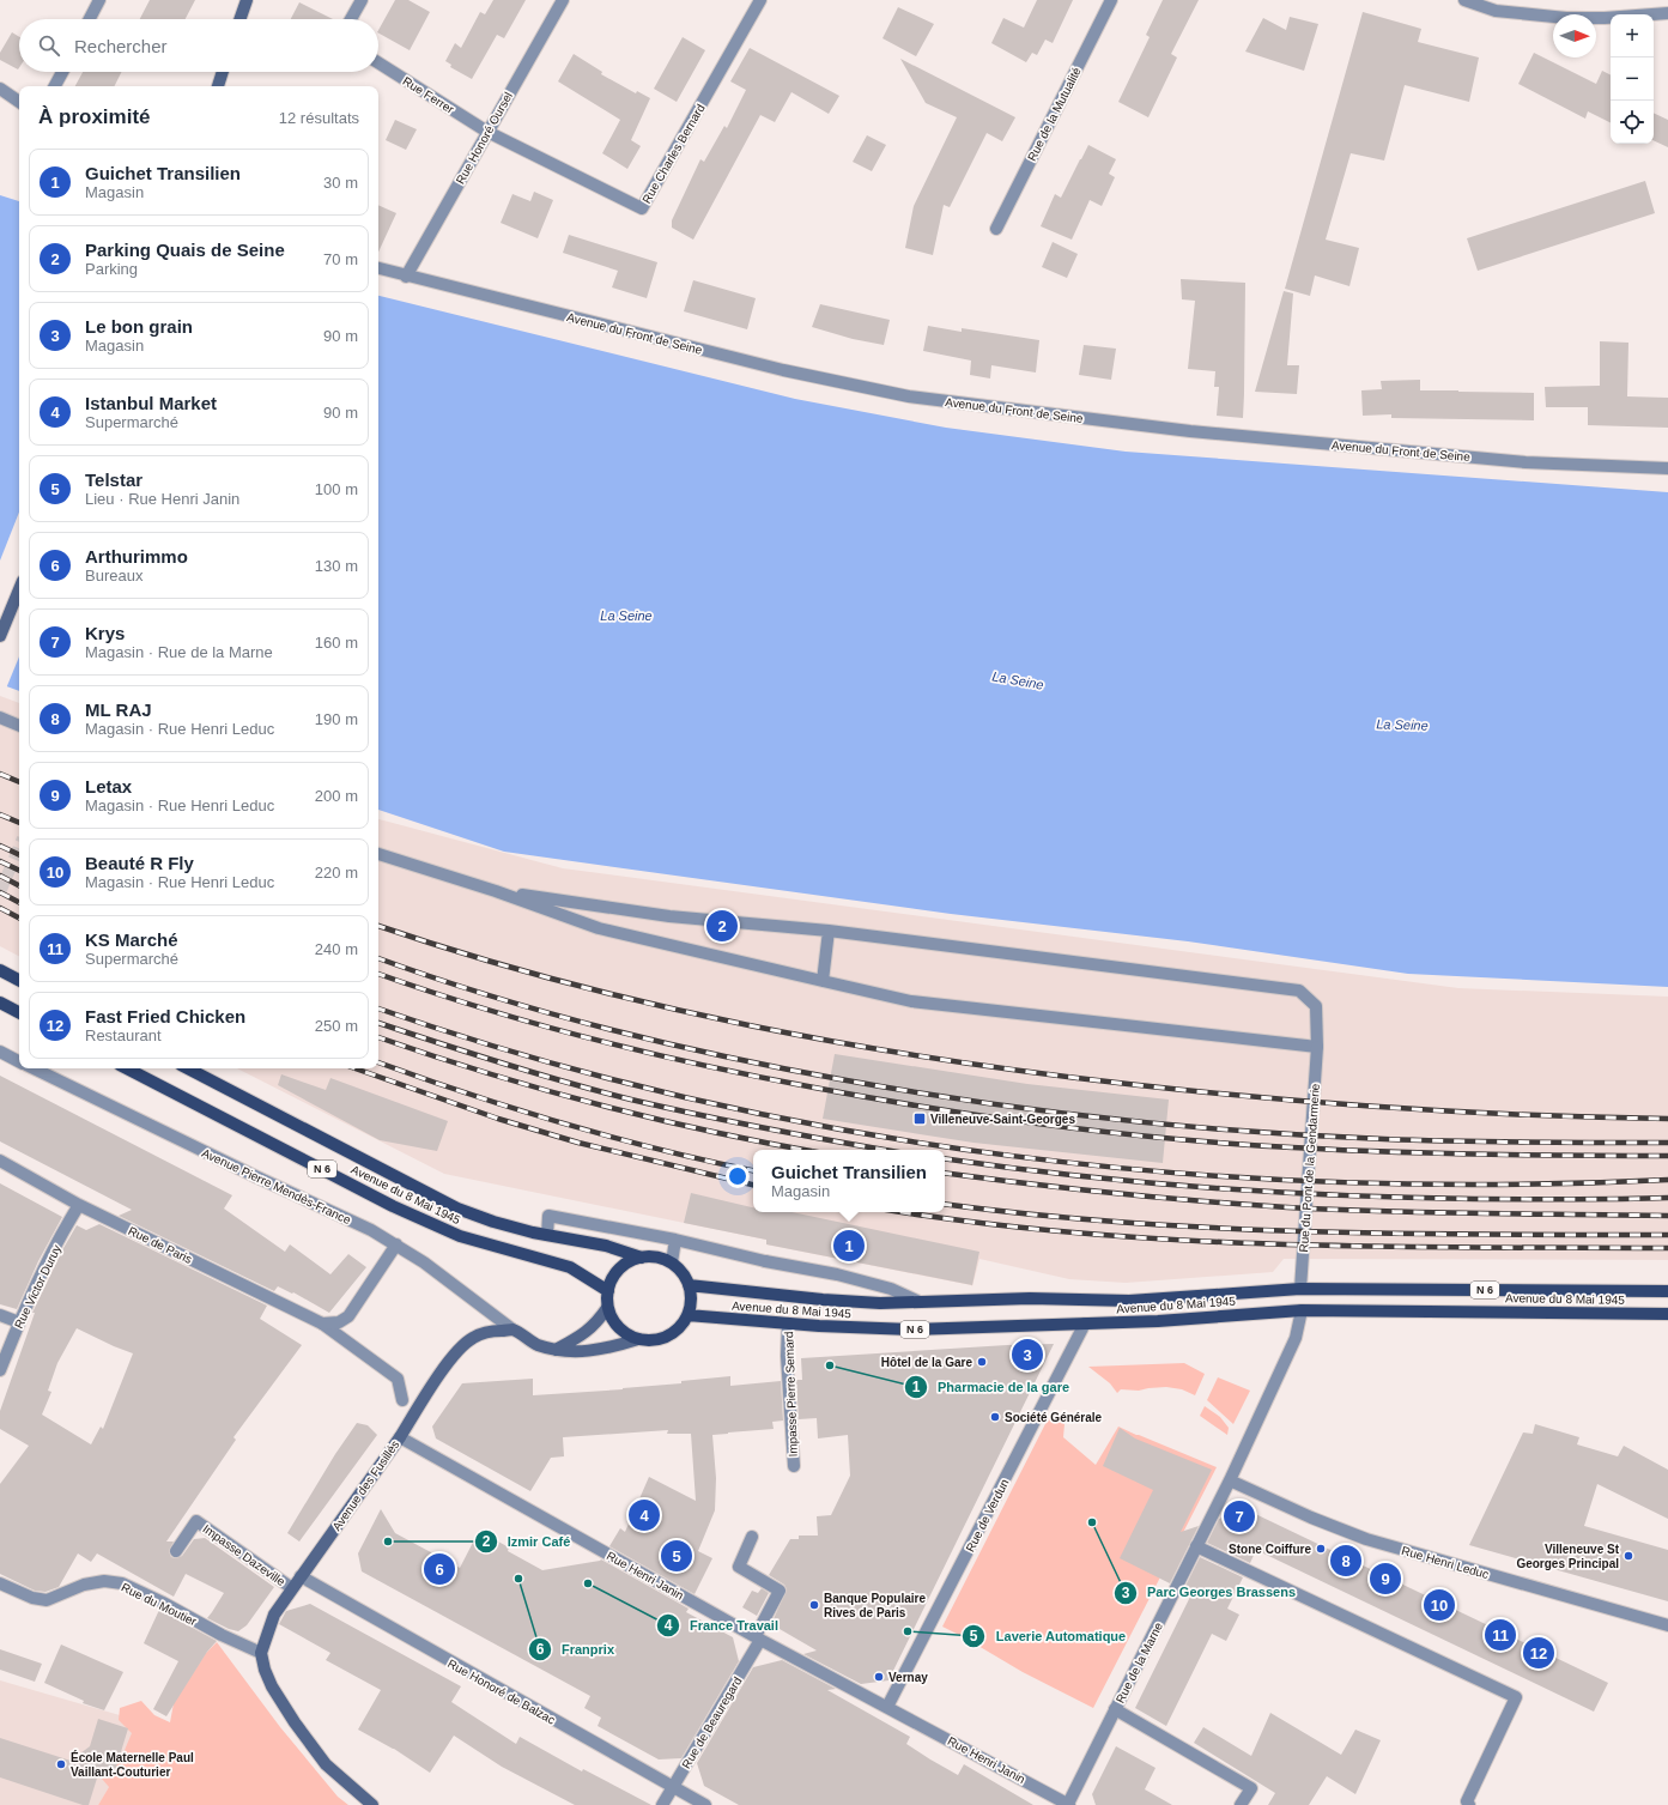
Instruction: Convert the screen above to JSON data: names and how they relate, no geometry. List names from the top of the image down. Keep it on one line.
{"streets":{"main road":["N 6","Avenue du 8 Mai 1945","Avenue des Fusillés"],"street":["Rue Ferrer","Rue de la Mutualité","Rue Honoré Oursel","Rue Charles Bernard","Avenue du Front de Seine","Rue du Pont de la Gendarmerie","Avenue Pierre Mendès-France","Rue de Paris","Rue Victor Duruy","Impasse Pierre Semard","Rue de Verdun","Impasse Dazeville","Rue Henri Leduc","Rue Henri Janin","Rue du Moutier","Rue de la Marne","Rue Honoré de Balzac","Rue de Beauregard"]},"crossings":[["Rue Ferrer","Rue Honoré Oursel"],["Rue Ferrer","Rue Charles Bernard"],["Rue Honoré Oursel","Rue Charles Bernard"],["Rue Honoré Oursel","Avenue du Front de Seine"],["Rue du Pont de la Gendarmerie","Avenue du 8 Mai 1945"],["N 6","Avenue du 8 Mai 1945"],["Avenue Pierre Mendès-France","Avenue des Fusillés"],["Avenue du 8 Mai 1945","Impasse Pierre Semard"],["Avenue du 8 Mai 1945","Rue de Verdun"],["Avenue du 8 Mai 1945","Rue de la Marne"],["Rue de Paris","Rue Victor Duruy"],["Avenue des Fusillés","Impasse Dazeville"],["Avenue des Fusillés","Rue Henri Janin"],["Avenue des Fusillés","Rue du Moutier"],["Avenue des Fusillés","Rue Honoré de Balzac"],["Rue de Verdun","Rue Henri Janin"],["Rue Henri Leduc","Rue de la Marne"],["Rue Henri Janin","Rue de la Marne"],["Rue Henri Janin","Rue de Beauregard"],["Rue Honoré de Balzac","Rue de Beauregard"]],"water":["La Seine"],"places":{"transit":["Villeneuve-Saint-Georges"],"other":["Hôtel de la Gare","Pharmacie de la gare","Société Générale","Parc Georges Brassens","Izmir Café","Stone Coiffure","Villeneuve St Georges Principal","Franprix","France Travail","Banque Populaire Rives de Paris","Laverie Automatique","Vernay","École Maternelle Paul Vaillant-Couturier"]},"north":"right","page":{"map_buttons":["+","−"],"search":"Rechercher","heading":["À proximité","12 résultats"],"list":[{"mark":"1","name":"Guichet Transilien","note":"Magasin","value":"30 m"},{"mark":"2","name":"Parking Quais de Seine","note":"Parking","value":"70 m"},{"mark":"3","name":"Le bon grain","note":"Magasin","value":"90 m"},{"mark":"4","name":"Istanbul Market","note":"Supermarché","value":"90 m"},{"mark":"5","name":"Telstar","note":"Lieu · Rue Henri Janin","value":"100 m"},{"mark":"6","name":"Arthurimmo","note":"Bureaux","value":"130 m"},{"mark":"7","name":"Krys","note":"Magasin · Rue de la Marne","value":"160 m"},{"mark":"8","name":"ML RAJ","note":"Magasin · Rue Henri Leduc","value":"190 m"},{"mark":"9","name":"Letax","note":"Magasin · Rue Henri Leduc","value":"200 m"},{"mark":"10","name":"Beauté R Fly","note":"Magasin · Rue Henri Leduc","value":"220 m"},{"mark":"11","name":"KS Marché","note":"Supermarché","value":"240 m"},{"mark":"12","name":"Fast Fried Chicken","note":"Restaurant","value":"250 m"}],"pins":["2","1","3","4","7","5","8","6","9","10","11","12"],"popup":["Guichet Transilien","Magasin"]}}
